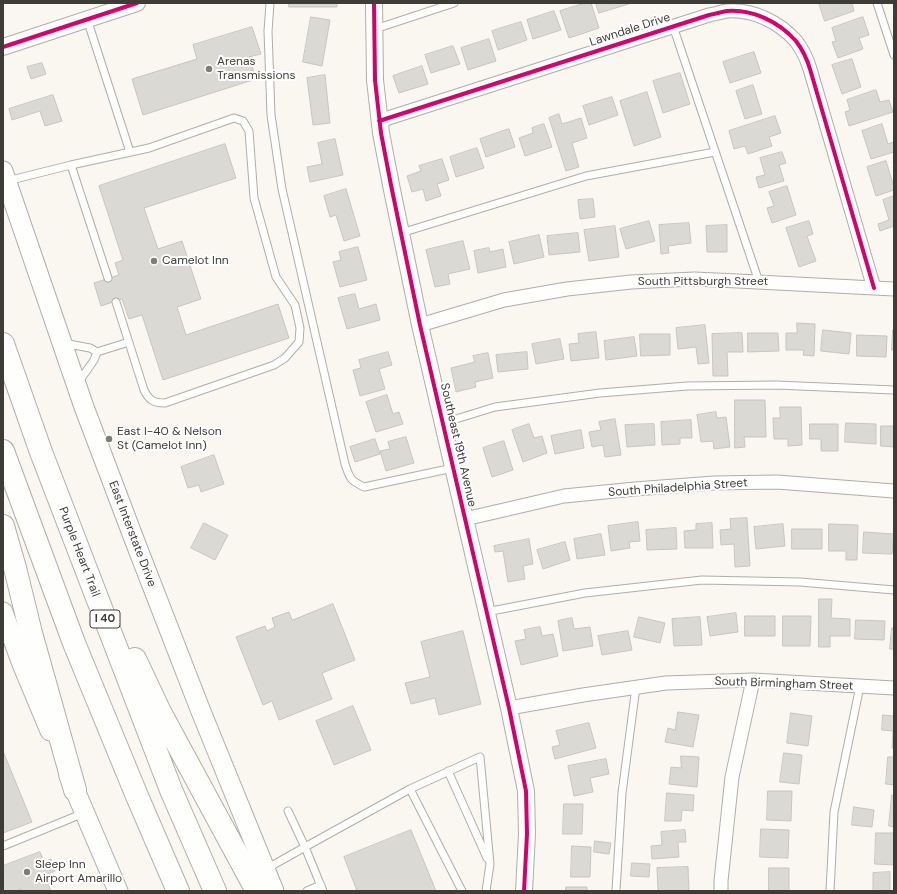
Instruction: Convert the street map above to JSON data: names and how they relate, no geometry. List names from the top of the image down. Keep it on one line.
{"streets":{"highway":["Purple Heart Trail","I 40"],"main road":["East Interstate Drive"],"street":["Lawndale Drive","South Pittsburgh Street","Southeast 19th Avenue","South Philadelphia Street","South Birmingham Street"]},"crossings":[["Lawndale Drive","South Pittsburgh Street"],["Lawndale Drive","Southeast 19th Avenue"],["South Pittsburgh Street","Southeast 19th Avenue"],["Southeast 19th Avenue","South Philadelphia Street"],["Southeast 19th Avenue","South Birmingham Street"]],"places":["Arenas Transmissions","Camelot Inn","East I-40 & Nelson St (Camelot Inn)","Sleep Inn Airport Amarillo"]}
